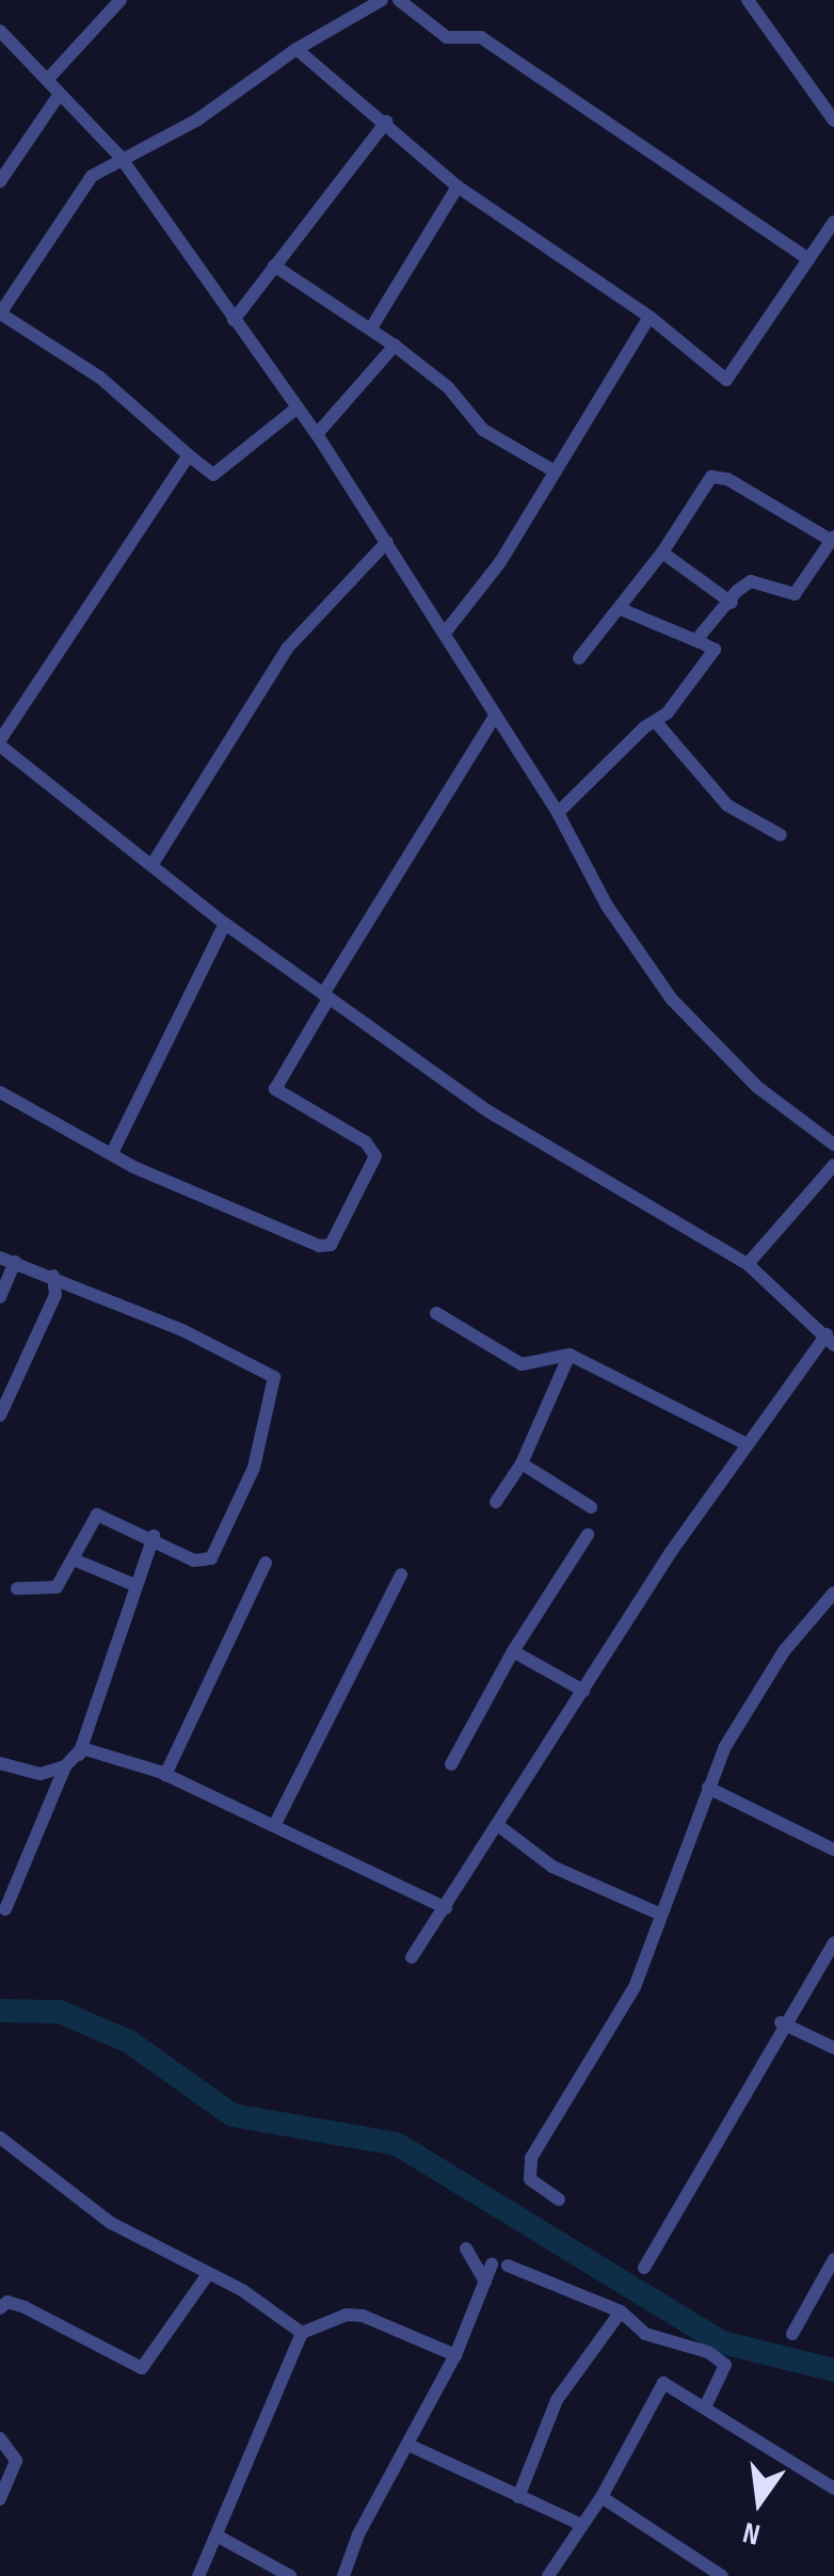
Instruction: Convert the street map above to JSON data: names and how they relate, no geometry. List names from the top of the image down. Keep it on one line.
{"north":"bottom"}
